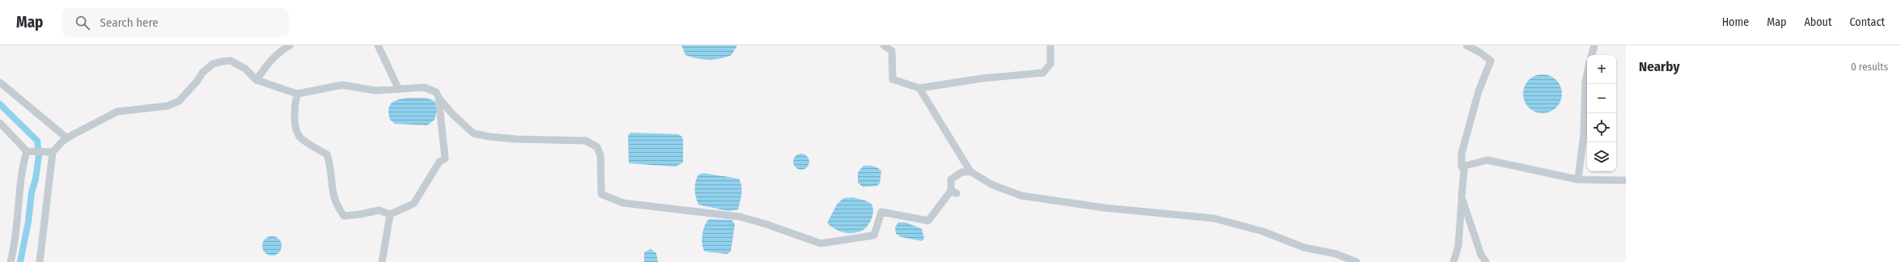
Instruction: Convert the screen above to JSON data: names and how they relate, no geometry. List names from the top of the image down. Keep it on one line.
{"page":{"header":"Map","search":"Search here","nav":["Home","Map","About","Contact"],"heading":["Nearby","0 results"],"map_buttons":["+","−"]}}
